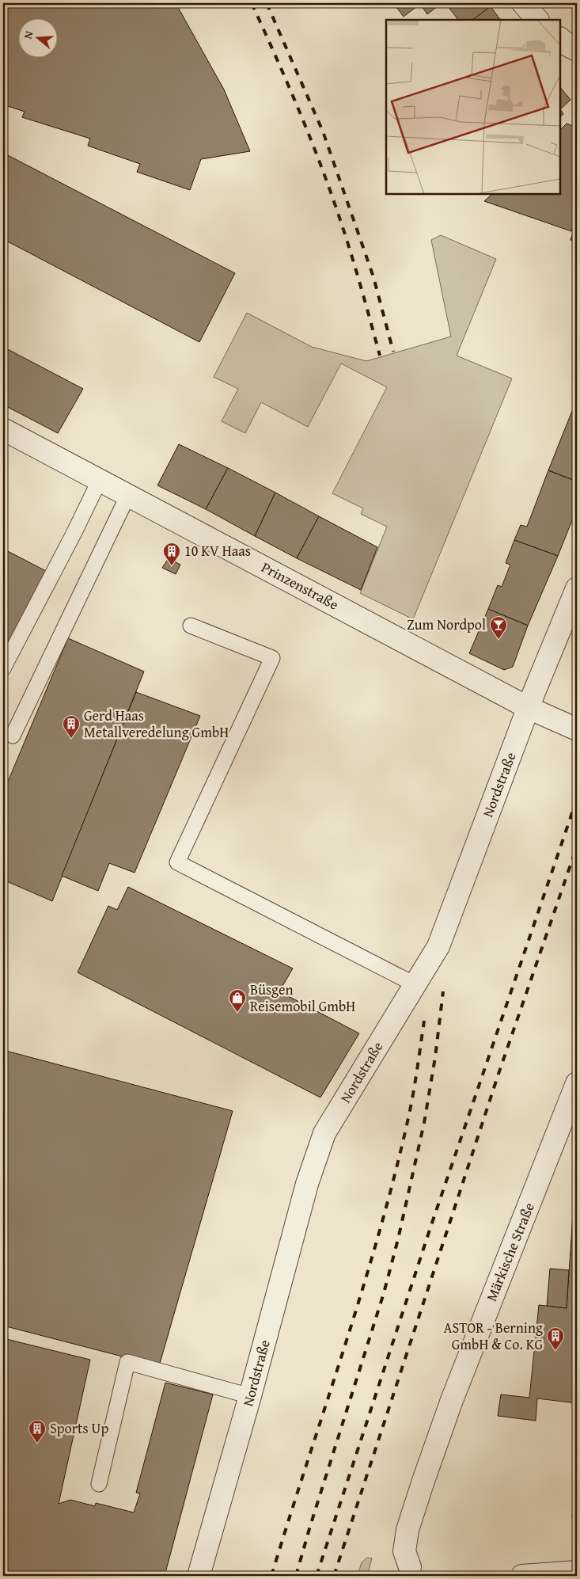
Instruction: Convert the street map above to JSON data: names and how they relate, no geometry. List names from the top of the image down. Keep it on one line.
{"streets":{"street":["Prinzenstraße","Nordstraße","Märkische Straße"]},"crossings":[["Prinzenstraße","Nordstraße"]],"places":{"building":["10 KV Haas","Gerd Haas Metallveredelung GmbH","ASTOR - Berning GmbH & Co. KG","Sports Up"],"bar":["Zum Nordpol"],"shop":["Büsgen Reisemobil GmbH"]},"north":"left"}
